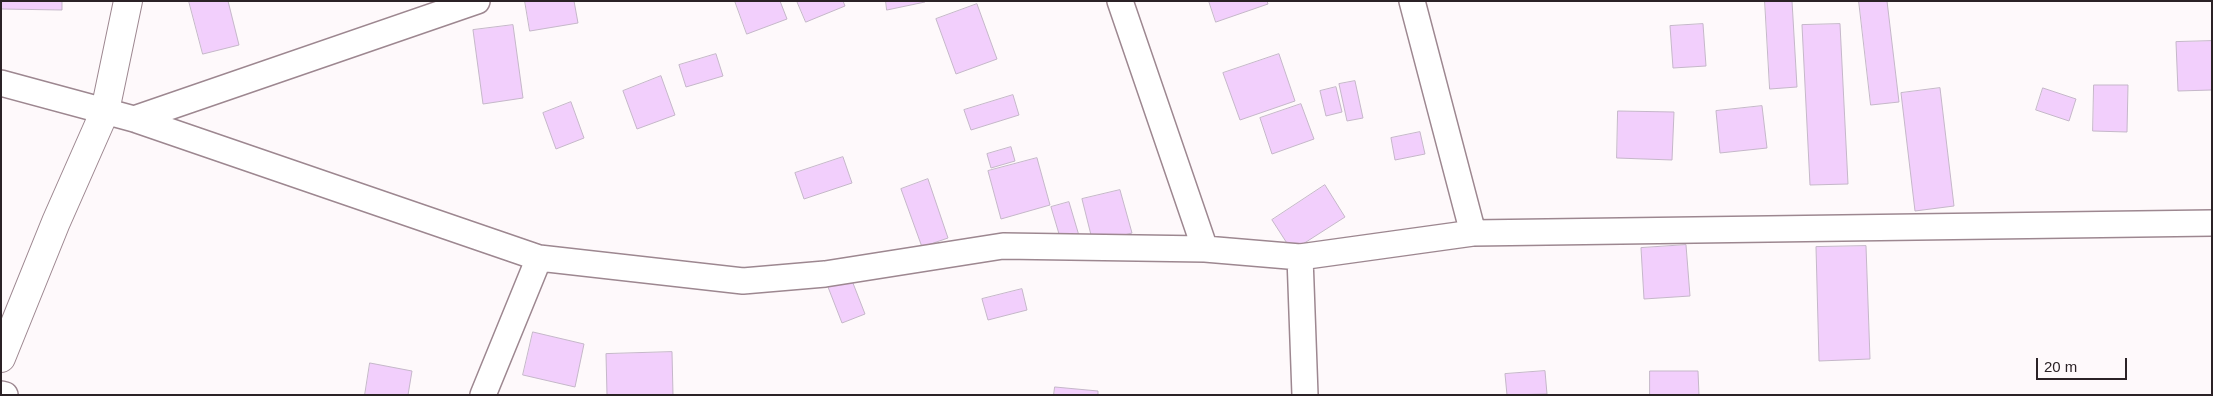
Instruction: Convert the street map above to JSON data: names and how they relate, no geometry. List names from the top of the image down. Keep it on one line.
{"scale_bar":"20 m"}
